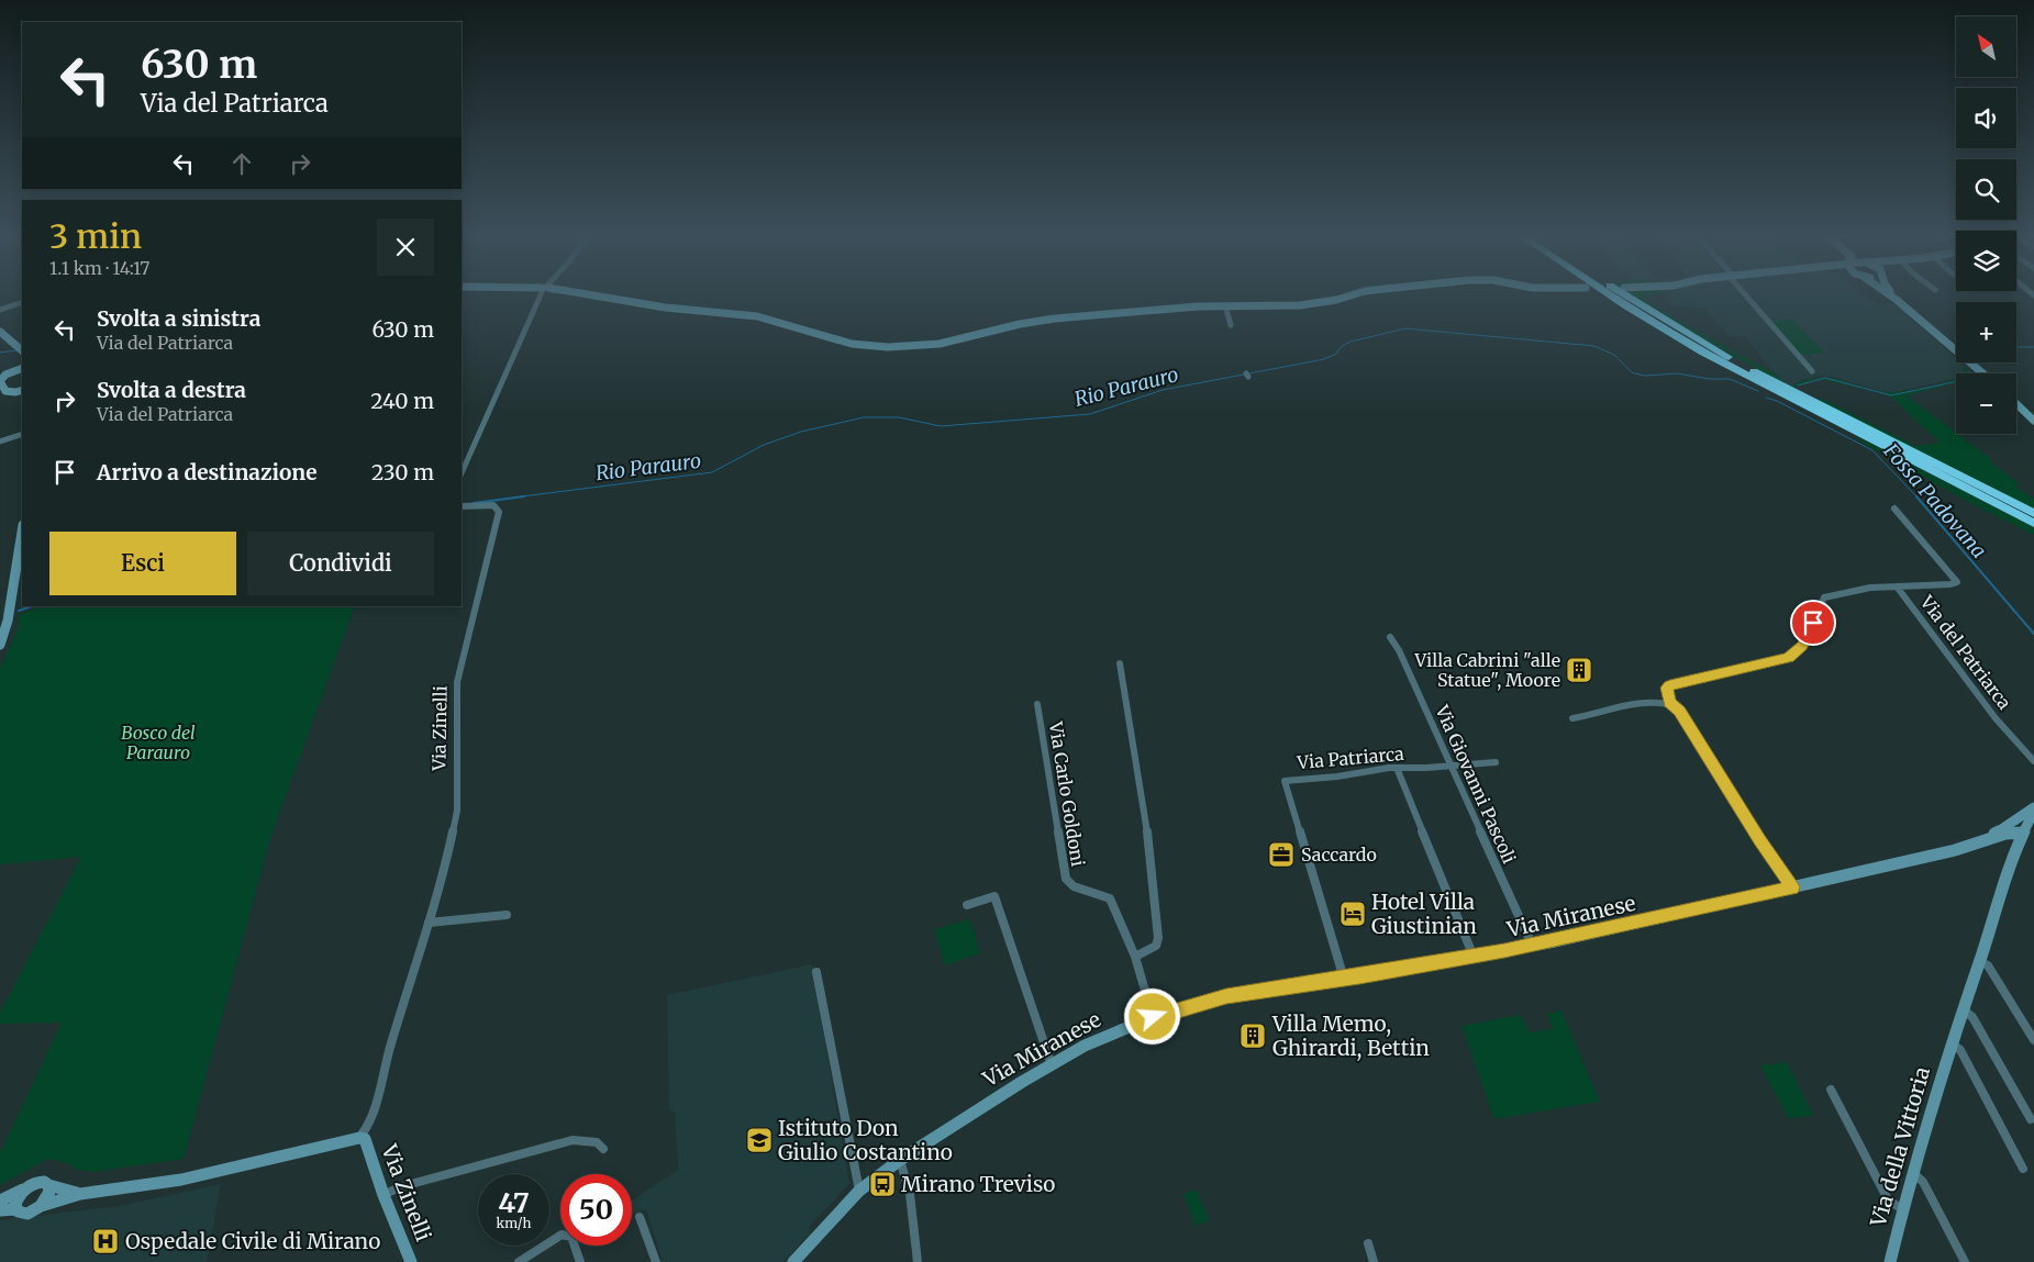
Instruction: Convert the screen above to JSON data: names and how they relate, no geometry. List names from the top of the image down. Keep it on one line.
{"streets":{"main road":["Via Zinelli","Via Miranese","Via della Vittoria"],"street":["Via del Patriarca","Via Patriarca","Via Giovanni Pascoli","Via Carlo Goldoni"]},"crossings":[["Via Patriarca","Via Giovanni Pascoli"],["Via Patriarca","Via Miranese"],["Via Giovanni Pascoli","Via Miranese"],["Via Carlo Goldoni","Via Miranese"]],"water":["Rio Parauro","Fossa Padovana"],"parks":["Bosco del Parauro"],"places":{"building":["Villa Cabrini \"alle Statue\", Moore","Villa Memo, Ghirardi, Bettin"],"office":["Saccardo"],"hotel":["Hotel Villa Giustinian"],"school or university":["Istituto Don Giulio Costantino"],"bus stop":["Mirano Treviso"],"hospital":["Ospedale Civile di Mirano"]},"north":"top left","page":{"map_buttons":["+","−"],"turn":["630 m","Via del Patriarca"],"heading":["3 min","1.1 km · 14:17"],"list":[{"name":"Svolta a sinistra","note":"Via del Patriarca","value":"630 m"},{"name":"Svolta a destra","note":"Via del Patriarca","value":"240 m"},{"name":"Arrivo a destinazione","value":"230 m"}],"buttons":["Esci","Condividi"],"speed":"47 km/h","limit":"50"}}
